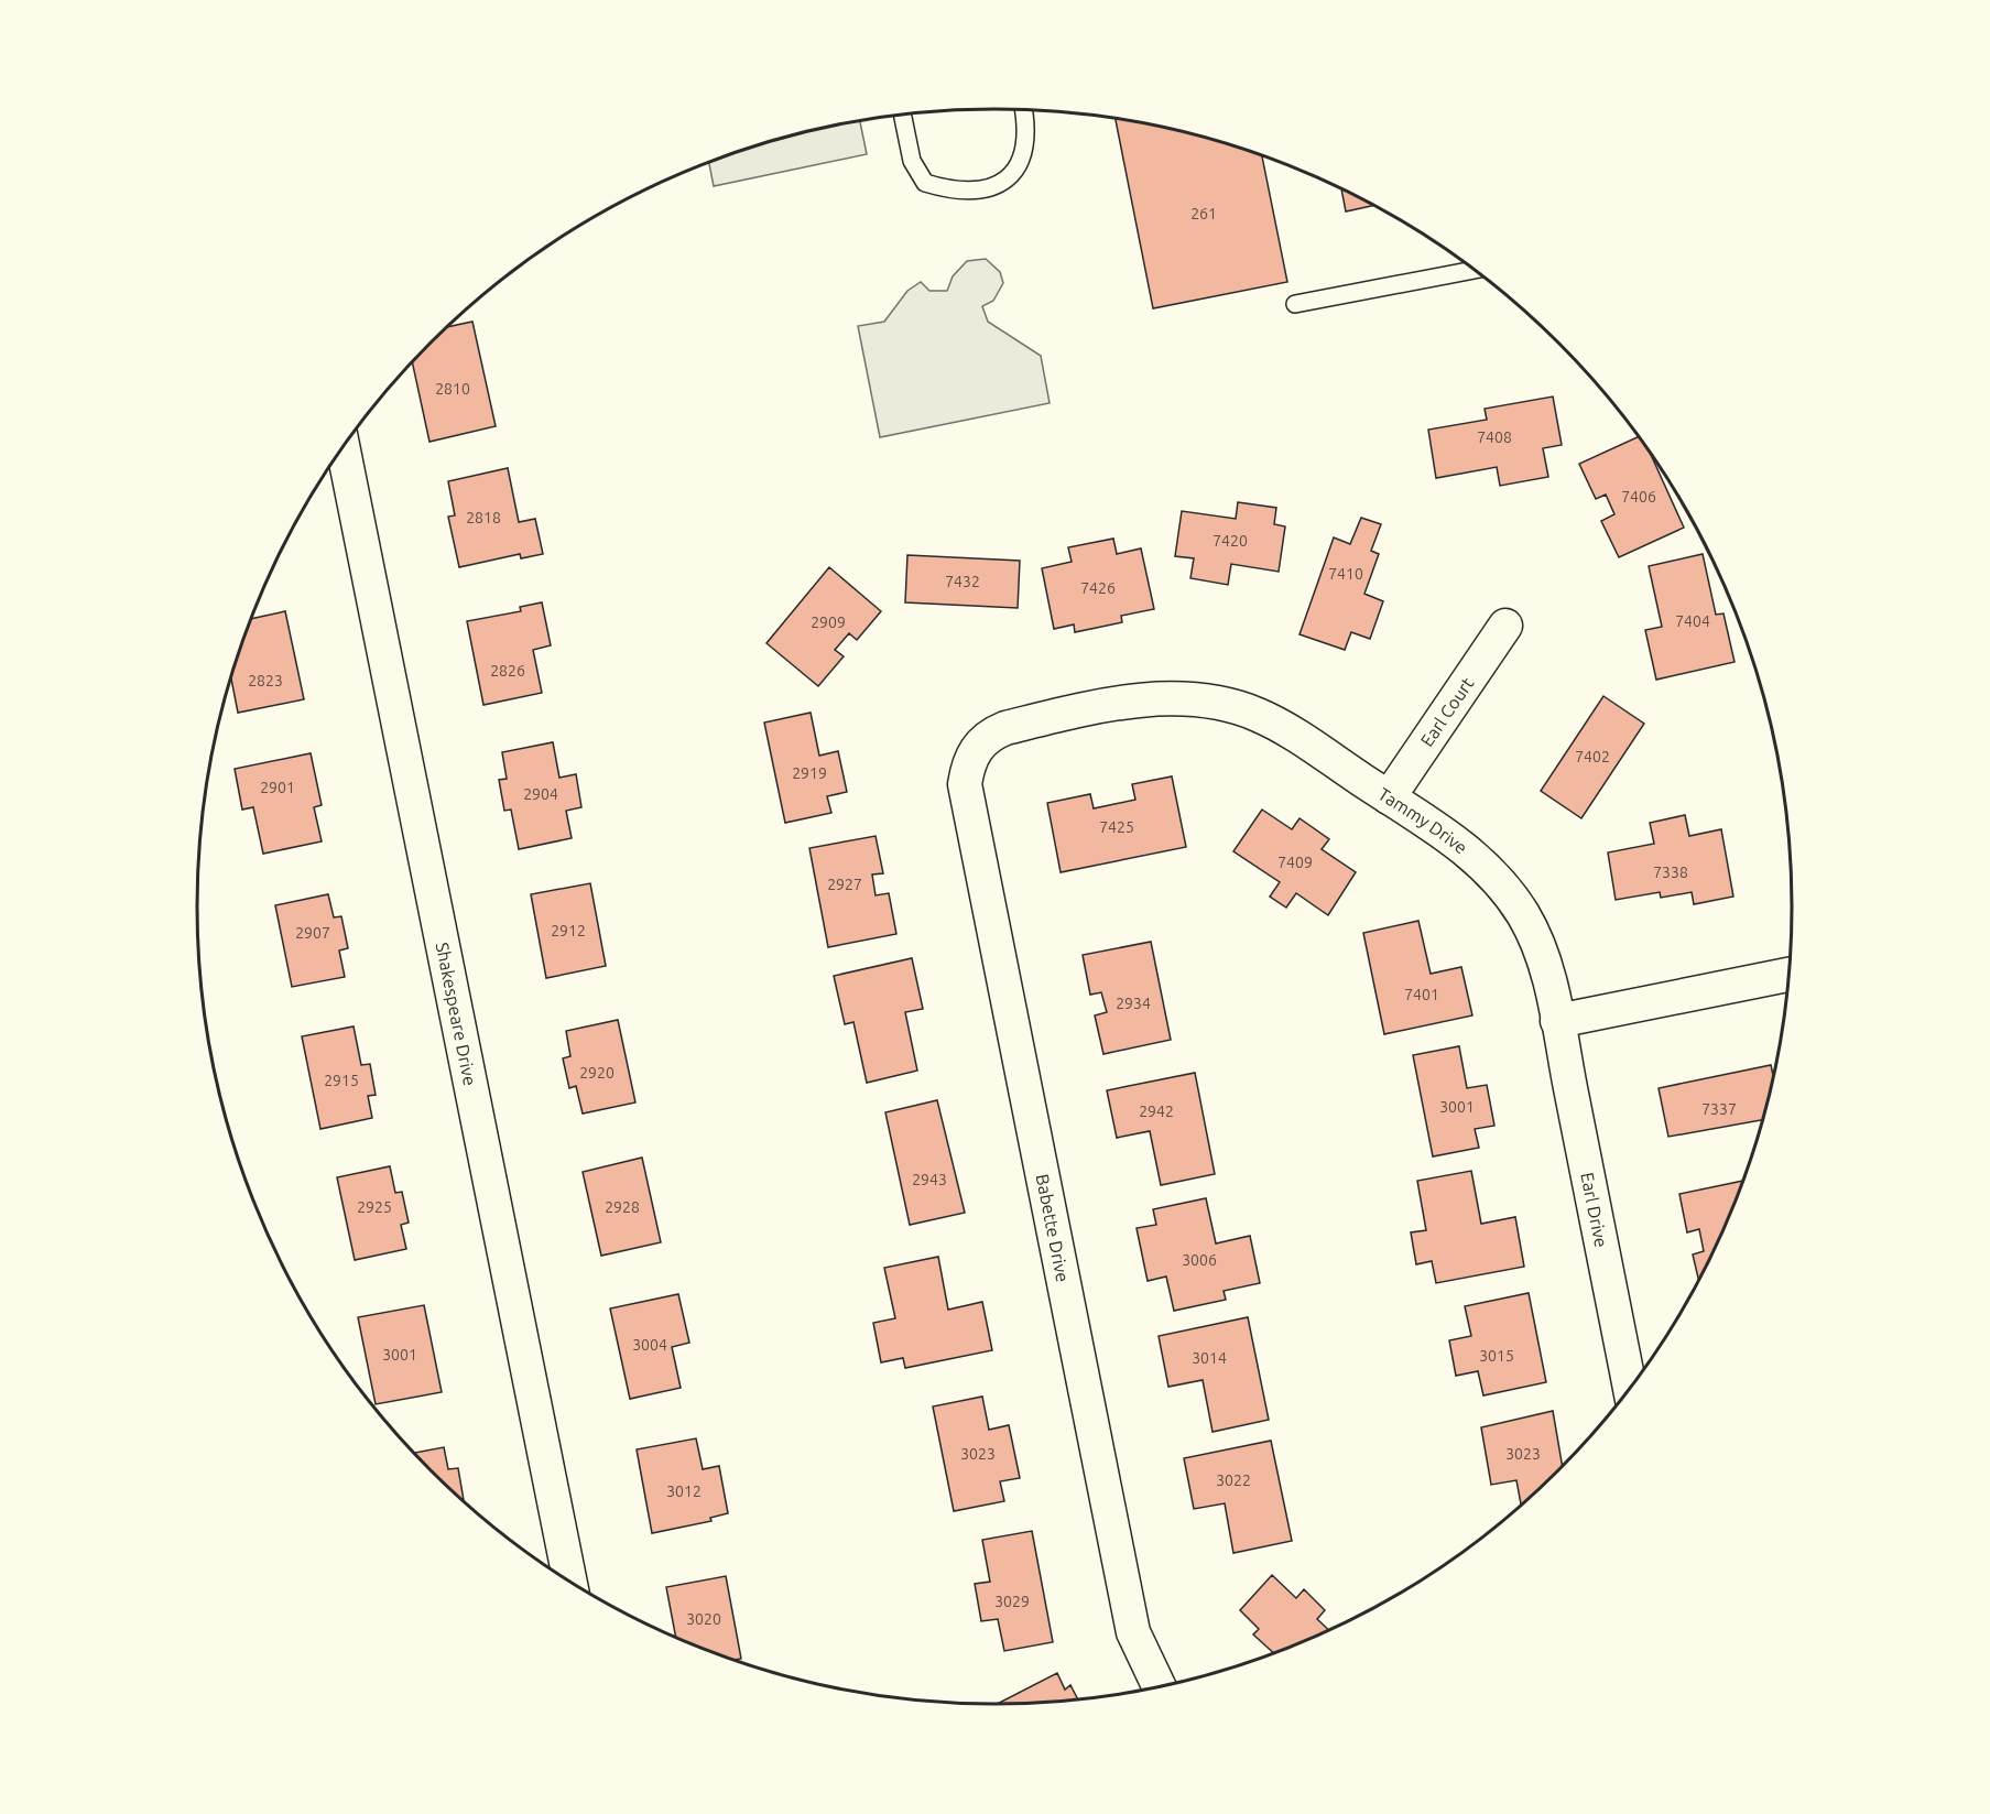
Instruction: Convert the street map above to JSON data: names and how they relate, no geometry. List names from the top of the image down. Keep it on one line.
{"streets":{"street":["Earl Court","Tammy Drive","Shakespeare Drive","Earl Drive","Babette Drive"]},"crossings":[["Earl Court","Tammy Drive"],["Tammy Drive","Earl Drive"],["Tammy Drive","Babette Drive"]],"house_numbers":["261","2810","7408","7406","2818","7420","7410","7432","7426","7404","2909","2826","2823","7402","2919","2901","2904","7425","7409","7338","2927","2912","2907","7401","2934","2920","2915","3001","7337","2942","2943","2925","2928","3006","3004","3001","3015","3014","3023","3023","3022","3012","3029","3020"]}
